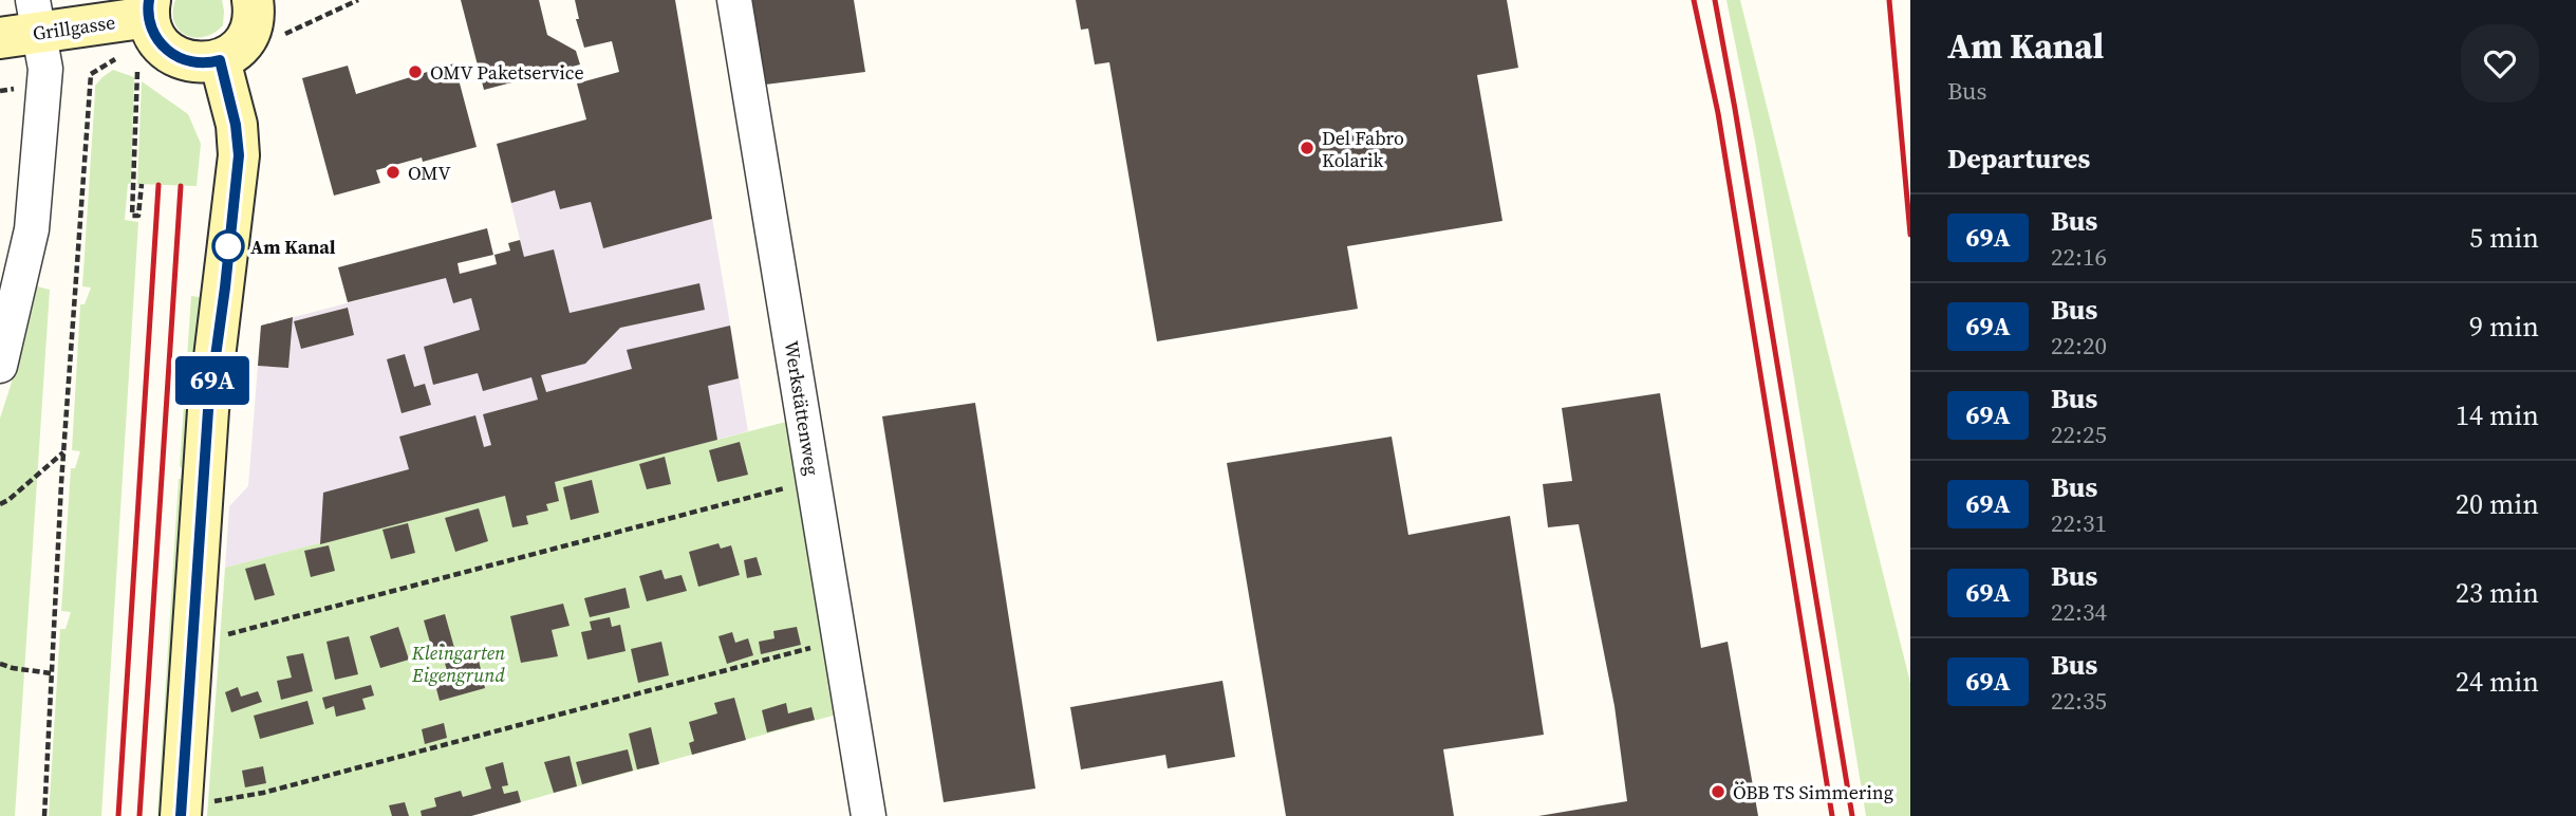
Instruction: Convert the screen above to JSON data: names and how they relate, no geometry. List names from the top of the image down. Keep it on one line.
{"streets":{"main road":["Grillgasse"],"street":["Werkstättenweg"]},"parks":["Kleingarten Eigengrund"],"places":["OMV Paketservice","Del Fabro Kolarik","OMV","Am Kanal","ÖBB TS Simmering"],"lines":["bus line 69A"],"page":{"on_map":"69A","heading":[["Am Kanal","Bus"],"Departures"],"list":[{"mark":"69A","name":"Bus","note":"22:16","value":"5 min"},{"mark":"69A","name":"Bus","note":"22:20","value":"9 min"},{"mark":"69A","name":"Bus","note":"22:25","value":"14 min"},{"mark":"69A","name":"Bus","note":"22:31","value":"20 min"},{"mark":"69A","name":"Bus","note":"22:34","value":"23 min"},{"mark":"69A","name":"Bus","note":"22:35","value":"24 min"}]}}
